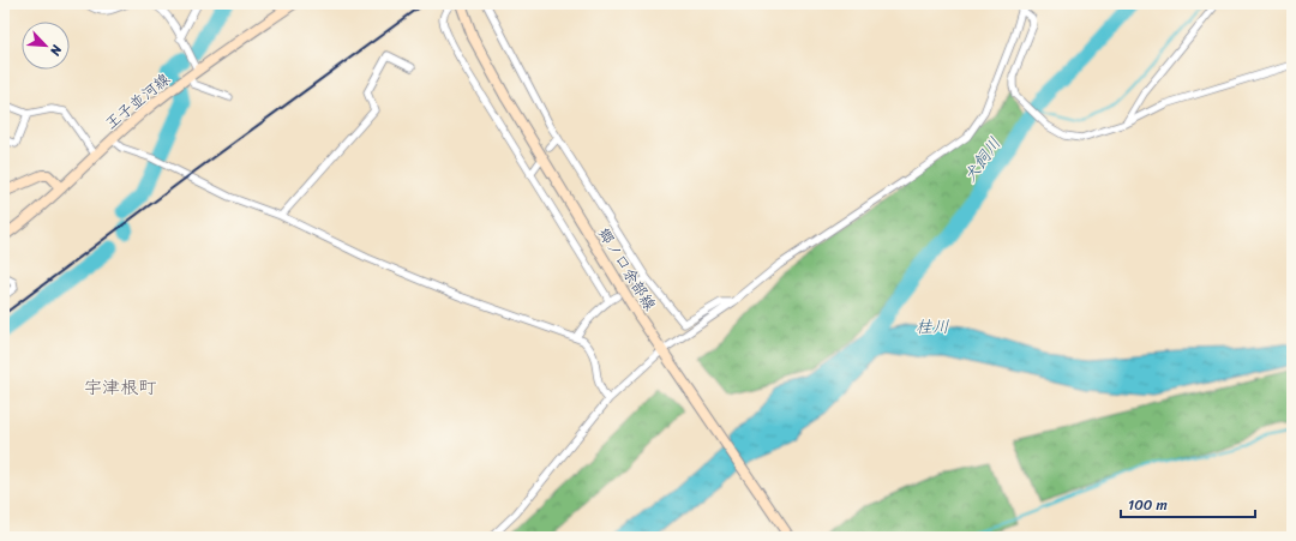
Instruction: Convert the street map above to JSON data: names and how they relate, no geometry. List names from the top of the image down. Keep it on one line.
{"streets":{"main road":["王子並河線","郷ノ口余部線"]},"districts":["宇津根町"],"water":["犬飼川","桂川"],"scale_bar":"100 m","north":"bottom right"}
